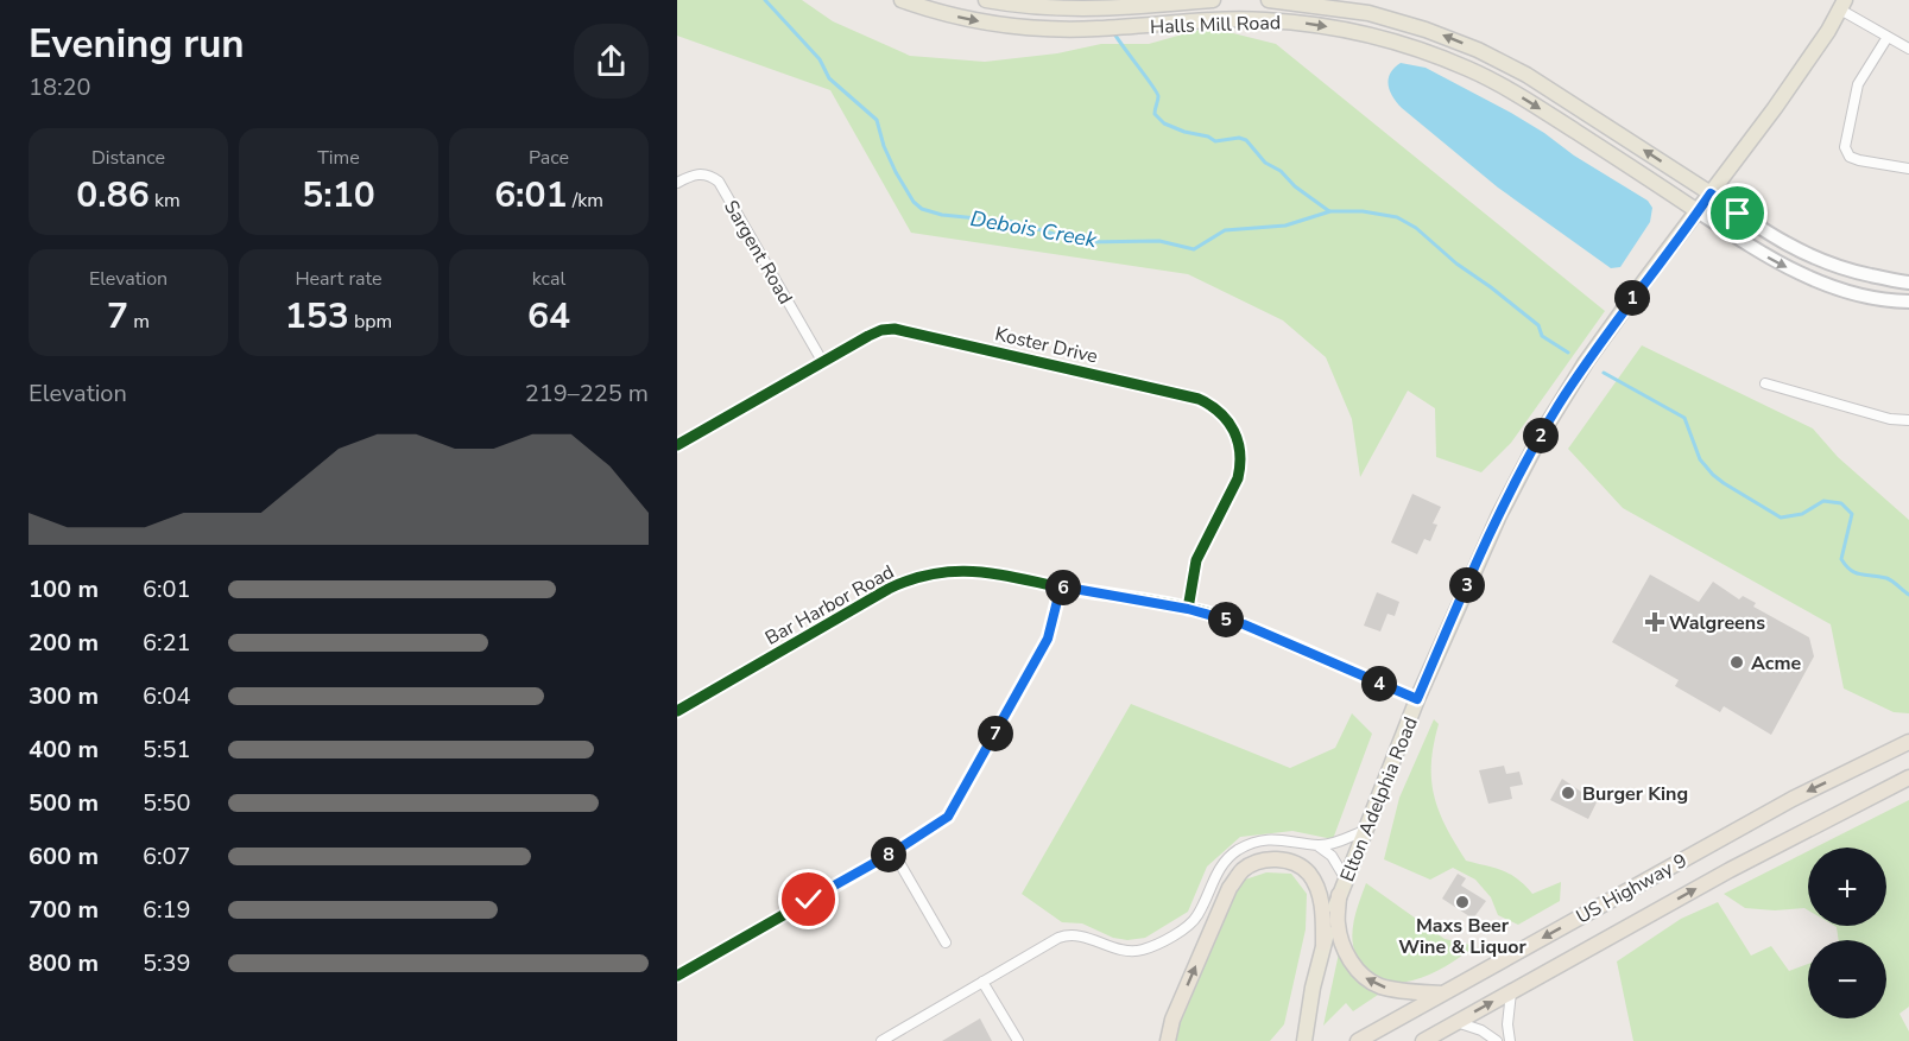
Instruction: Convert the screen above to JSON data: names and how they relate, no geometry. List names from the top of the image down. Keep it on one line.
{"streets":{"highway":["US Highway 9"],"main road":["Halls Mill Road","Elton Adelphia Road"],"street":["Sargent Road","Koster Drive","Bar Harbor Road"]},"crossings":[["Halls Mill Road","Elton Adelphia Road"],["Sargent Road","Koster Drive"],["Koster Drive","Bar Harbor Road"],["Bar Harbor Road","Elton Adelphia Road"]],"water":["Debois Creek"],"places":{"health":["Walgreens"],"other":["Acme","Burger King","Maxs Beer Wine & Liquor"]},"page":{"heading":["Evening run","18:20"],"stats":[["Distance","0.86 km"],["Time","5:10"],["Pace","6:01 /km"],["Elevation","7 m"],["Heart rate","153 bpm"],["kcal","64"]],"pins":["1","2","3","6","5","4","7","8"],"chart":["Elevation","219–225 m"],"list":[{"name":"100 m","note":"6:01"},{"name":"200 m","note":"6:21"},{"name":"300 m","note":"6:04"},{"name":"400 m","note":"5:51"},{"name":"500 m","note":"5:50"},{"name":"600 m","note":"6:07"},{"name":"700 m","note":"6:19"},{"name":"800 m","note":"5:39"}],"map_buttons":["+","−"]}}
